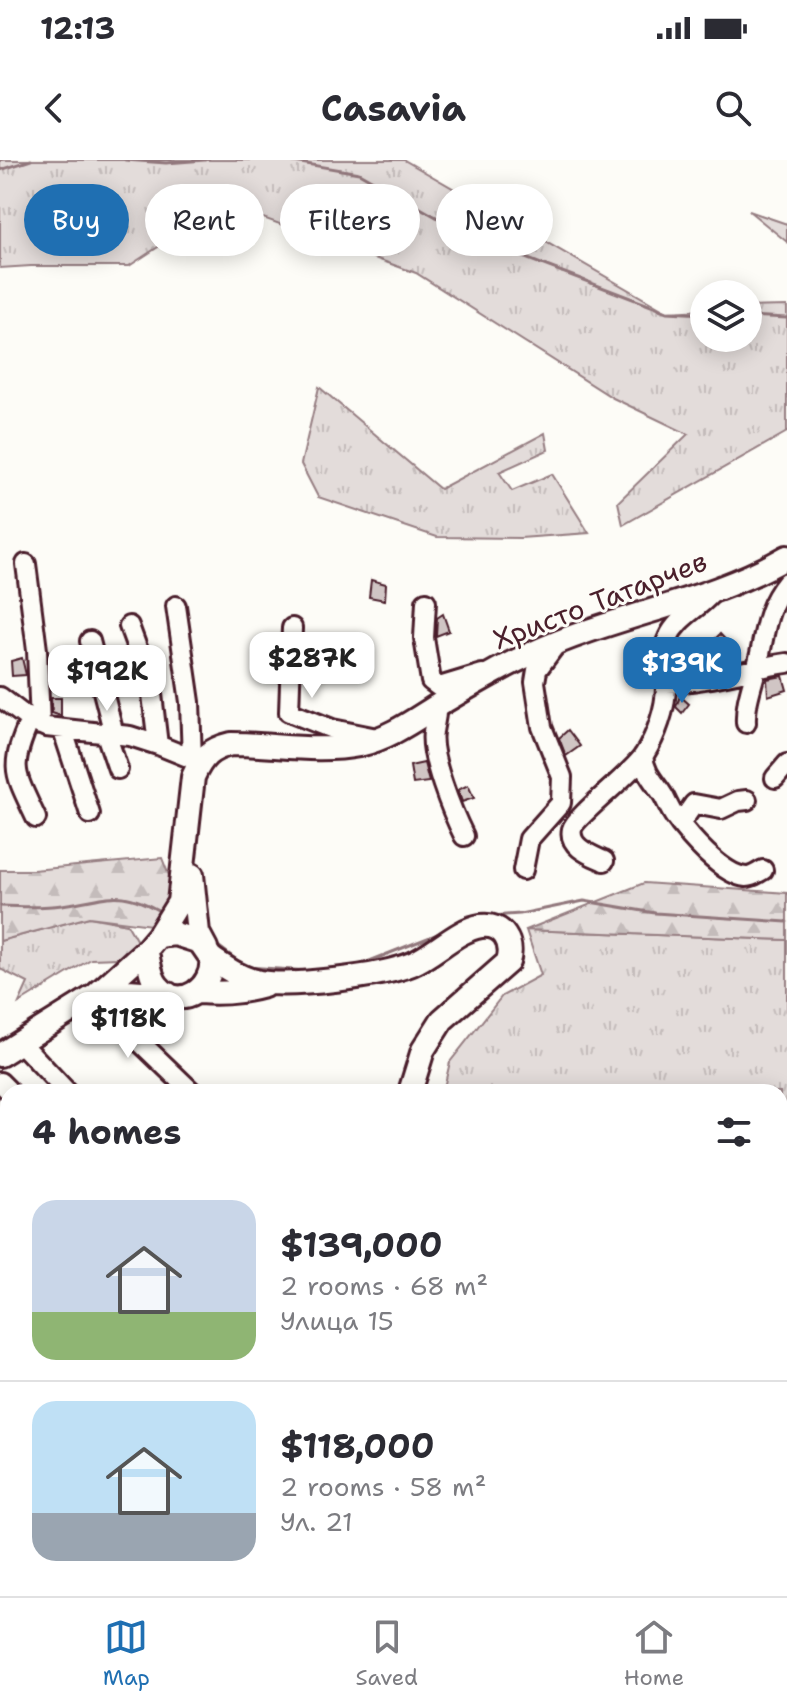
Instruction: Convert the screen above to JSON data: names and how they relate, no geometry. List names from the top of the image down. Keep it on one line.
{"streets":{"main road":["Христо Татарчев"]},"page":{"status":"12:13","header":"Casavia","chip":["Buy","Rent","Filters","New"],"price":["$287K","$139K","$192K","$118K"],"heading":"4 homes","list":[{"name":"$139,000","note":"2 rooms · 68 m² · Улица 15"},{"name":"$118,000","note":"2 rooms · 58 m² · Ул. 21"}],"tabs":["Map","Saved","Home"]}}
